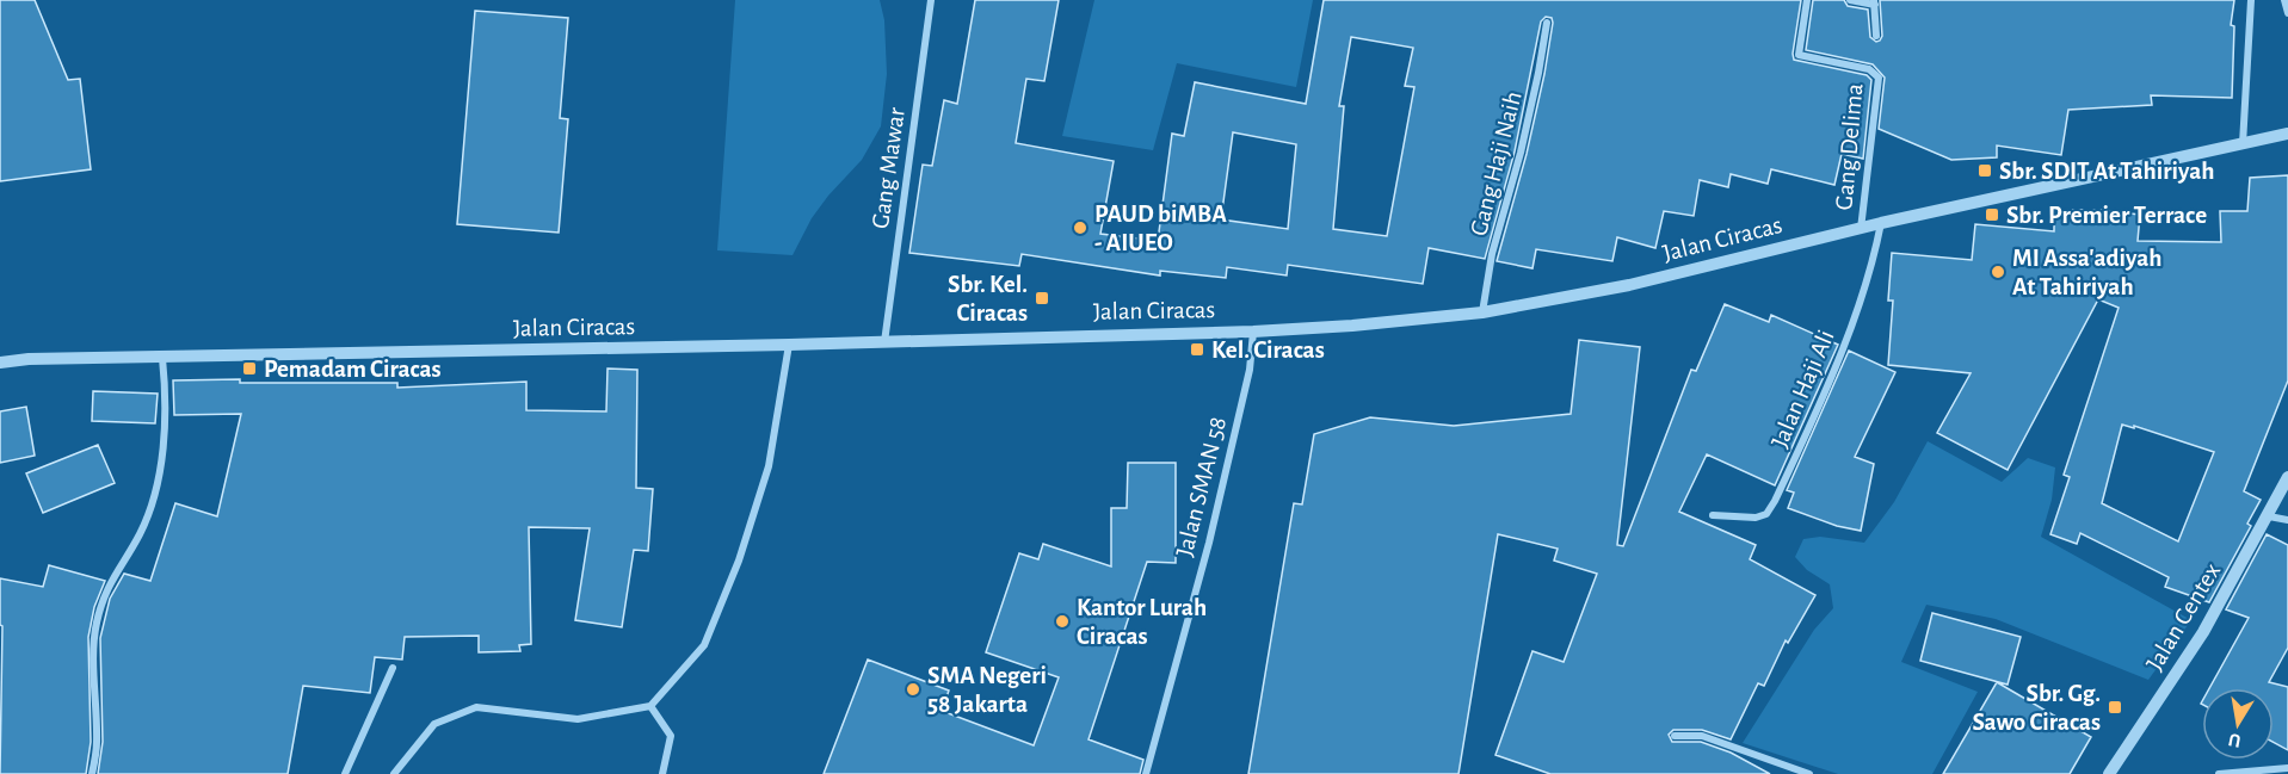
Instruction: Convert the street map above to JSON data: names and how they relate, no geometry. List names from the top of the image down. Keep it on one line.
{"streets":{"street":["Gang Delima","Gang Haji Naih","Gang Mawar","Jalan Ciracas","Jalan Haji Ali","Jalan SMAN 58","Jalan Centex"]},"crossings":[["Gang Delima","Jalan Ciracas"],["Gang Haji Naih","Jalan Ciracas"],["Gang Mawar","Jalan Ciracas"],["Jalan Ciracas","Jalan Haji Ali"],["Jalan Ciracas","Jalan SMAN 58"]],"places":{"transit":["Sbr. SDIT At Tahiriyah","Sbr. Premier Terrace","Sbr. Kel. Ciracas","Kel. Ciracas","Pemadam Ciracas","Sbr. Gg. Sawo Ciracas"],"other":["PAUD biMBA - AIUEO","MI Assa'adiyah At Tahiriyah","Kantor Lurah Ciracas","SMA Negeri 58 Jakarta"]},"north":"bottom"}
